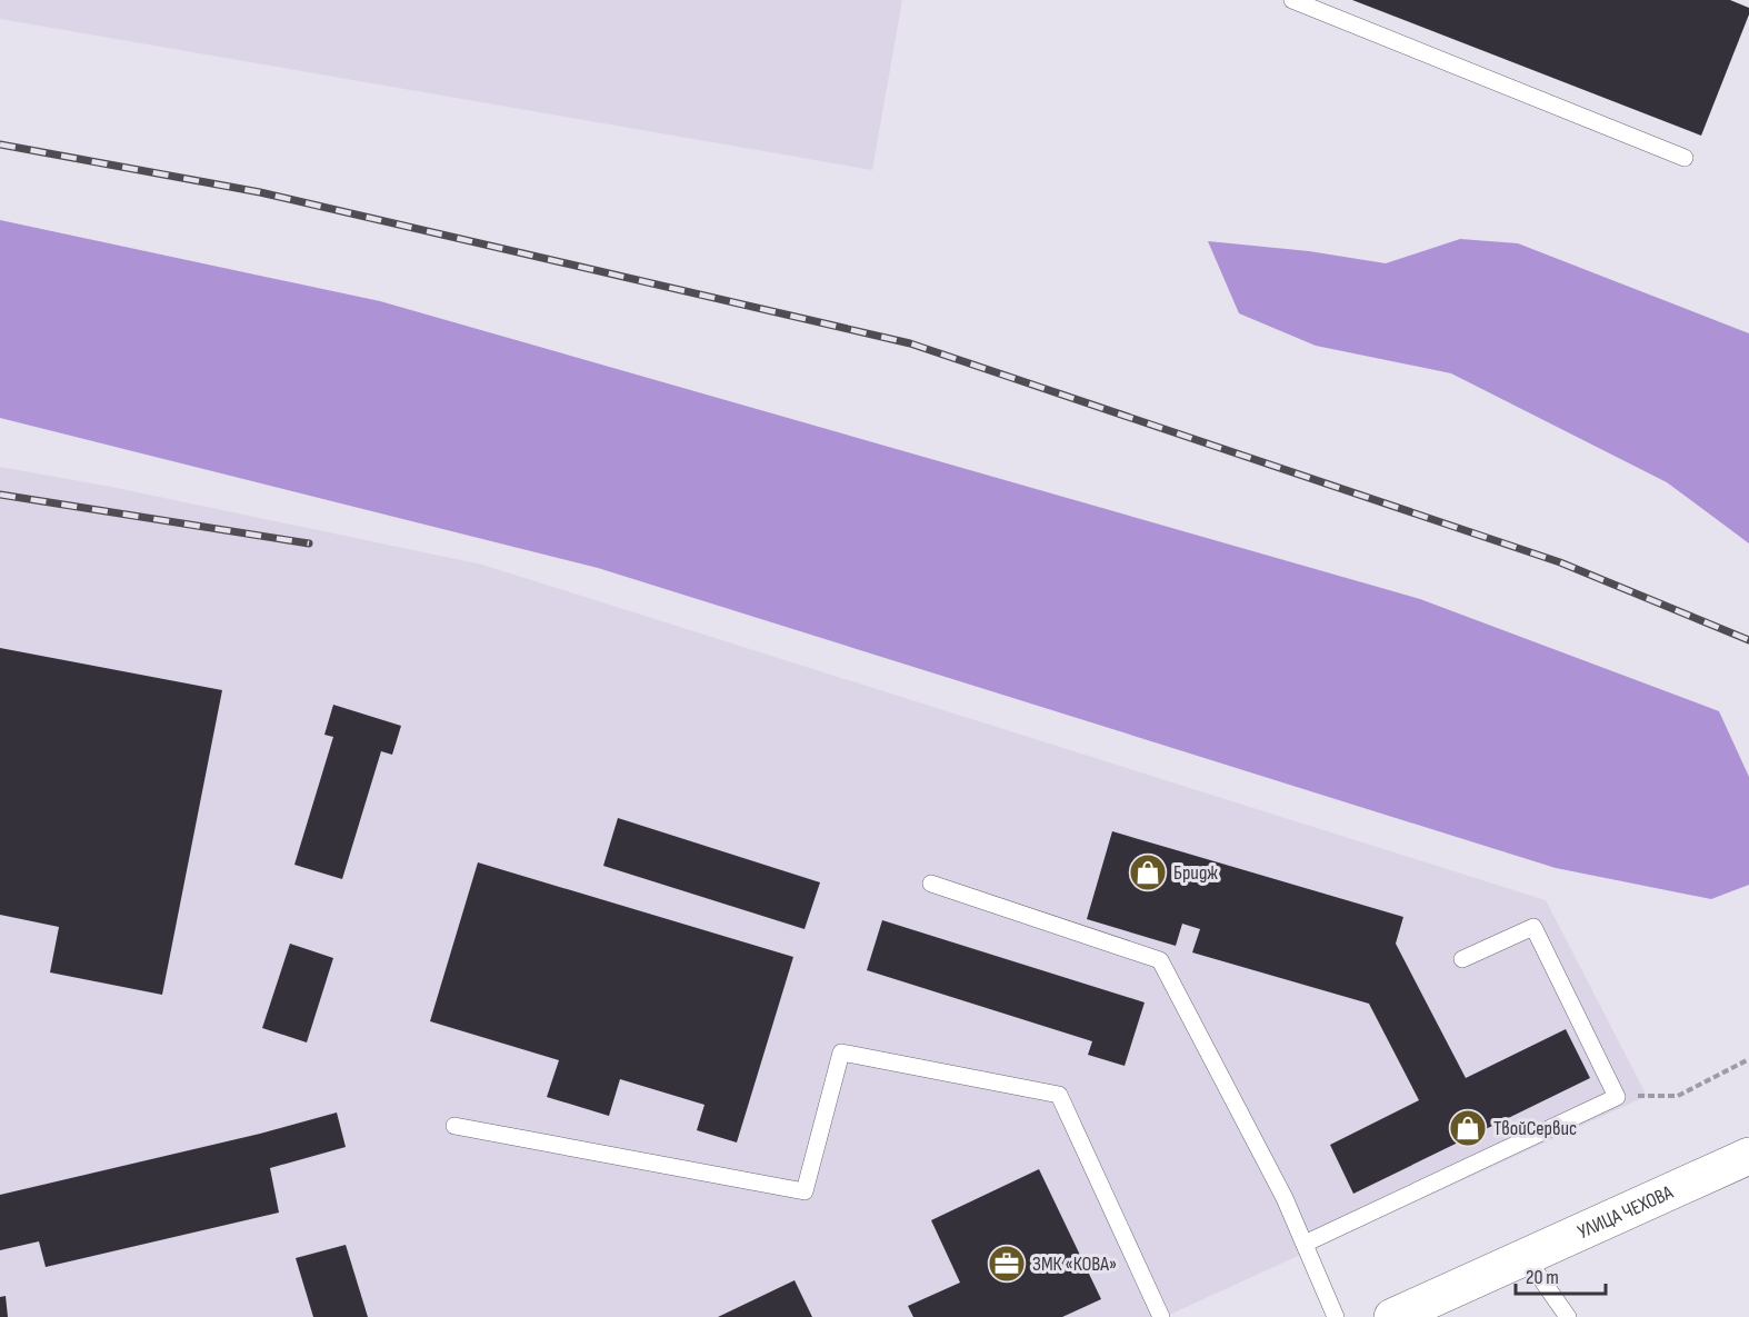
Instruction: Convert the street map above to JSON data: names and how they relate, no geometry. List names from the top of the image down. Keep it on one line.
{"streets":{"main road":["УЛИЦА ЧЕХОВА"]},"places":{"shop":["Бридж","ТвойСервис"],"office":["ЗМК «КОВА»"]},"scale_bar":"20 m"}
